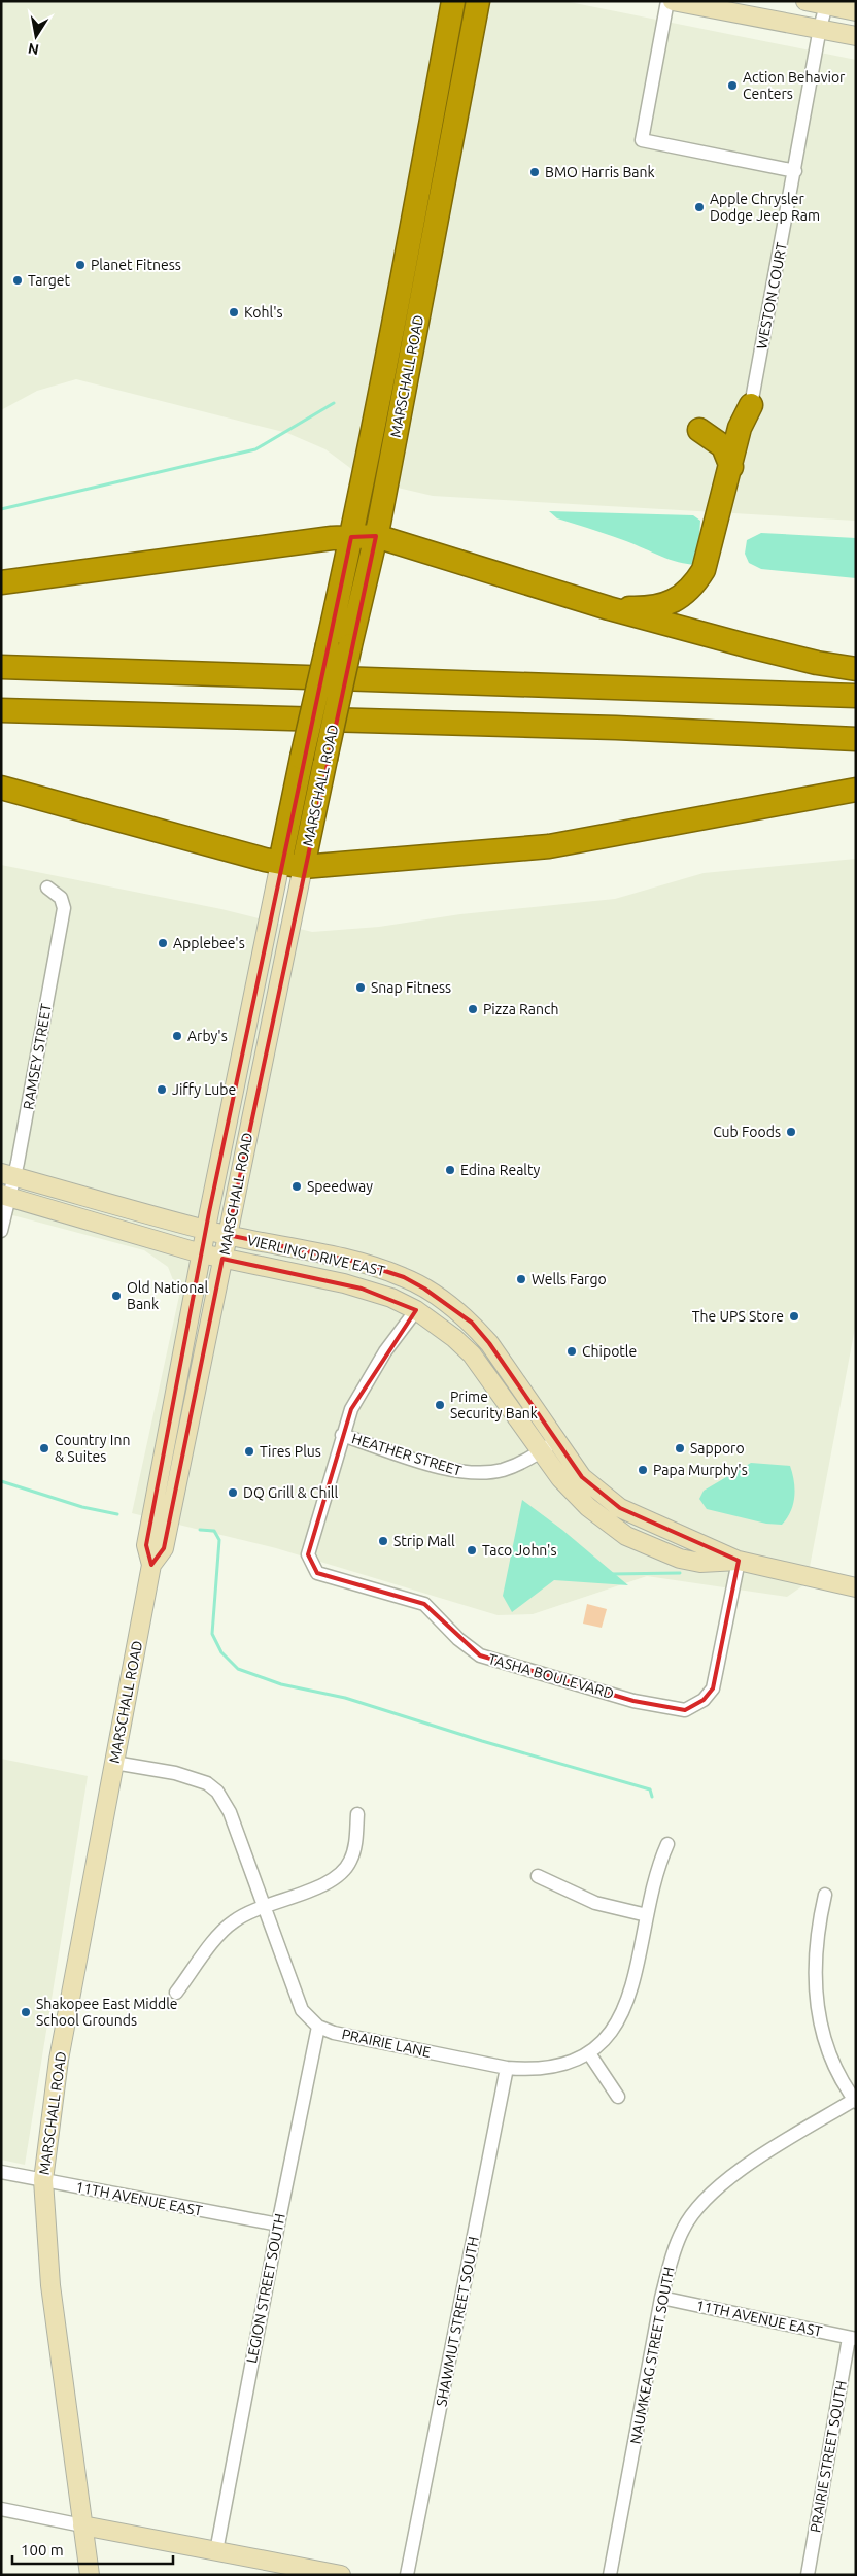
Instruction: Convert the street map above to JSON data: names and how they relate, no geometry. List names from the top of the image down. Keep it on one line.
{"streets":{"highway":["MARSCHALL ROAD"],"main road":["VIERLING DRIVE EAST"],"street":["WESTON COURT","RAMSEY STREET","HEATHER STREET","TASHA BOULEVARD","PRAIRIE LANE","11TH AVENUE EAST","LEGION STREET SOUTH","SHAWMUT STREET SOUTH","NAUMKEAG STREET SOUTH","PRAIRIE STREET SOUTH"]},"crossings":[["MARSCHALL ROAD","VIERLING DRIVE EAST"],["MARSCHALL ROAD","11TH AVENUE EAST"],["RAMSEY STREET","VIERLING DRIVE EAST"],["VIERLING DRIVE EAST","HEATHER STREET"],["VIERLING DRIVE EAST","TASHA BOULEVARD"],["HEATHER STREET","TASHA BOULEVARD"],["PRAIRIE LANE","LEGION STREET SOUTH"],["PRAIRIE LANE","SHAWMUT STREET SOUTH"],["11TH AVENUE EAST","LEGION STREET SOUTH"],["11TH AVENUE EAST","NAUMKEAG STREET SOUTH"],["11TH AVENUE EAST","PRAIRIE STREET SOUTH"]],"places":["Action Behavior Centers","BMO Harris Bank","Apple Chrysler Dodge Jeep Ram","Planet Fitness","Target","Kohl's","Applebee's","Snap Fitness","Pizza Ranch","Arby's","Jiffy Lube","Cub Foods","Edina Realty","Speedway","Wells Fargo","Old National Bank","The UPS Store","Chipotle","Prime Security Bank","Country Inn & Suites","Sapporo","Tires Plus","Papa Murphy's","DQ Grill & Chill","Strip Mall","Taco John's","Shakopee East Middle School Grounds"],"scale_bar":"100 m","north":"bottom"}
